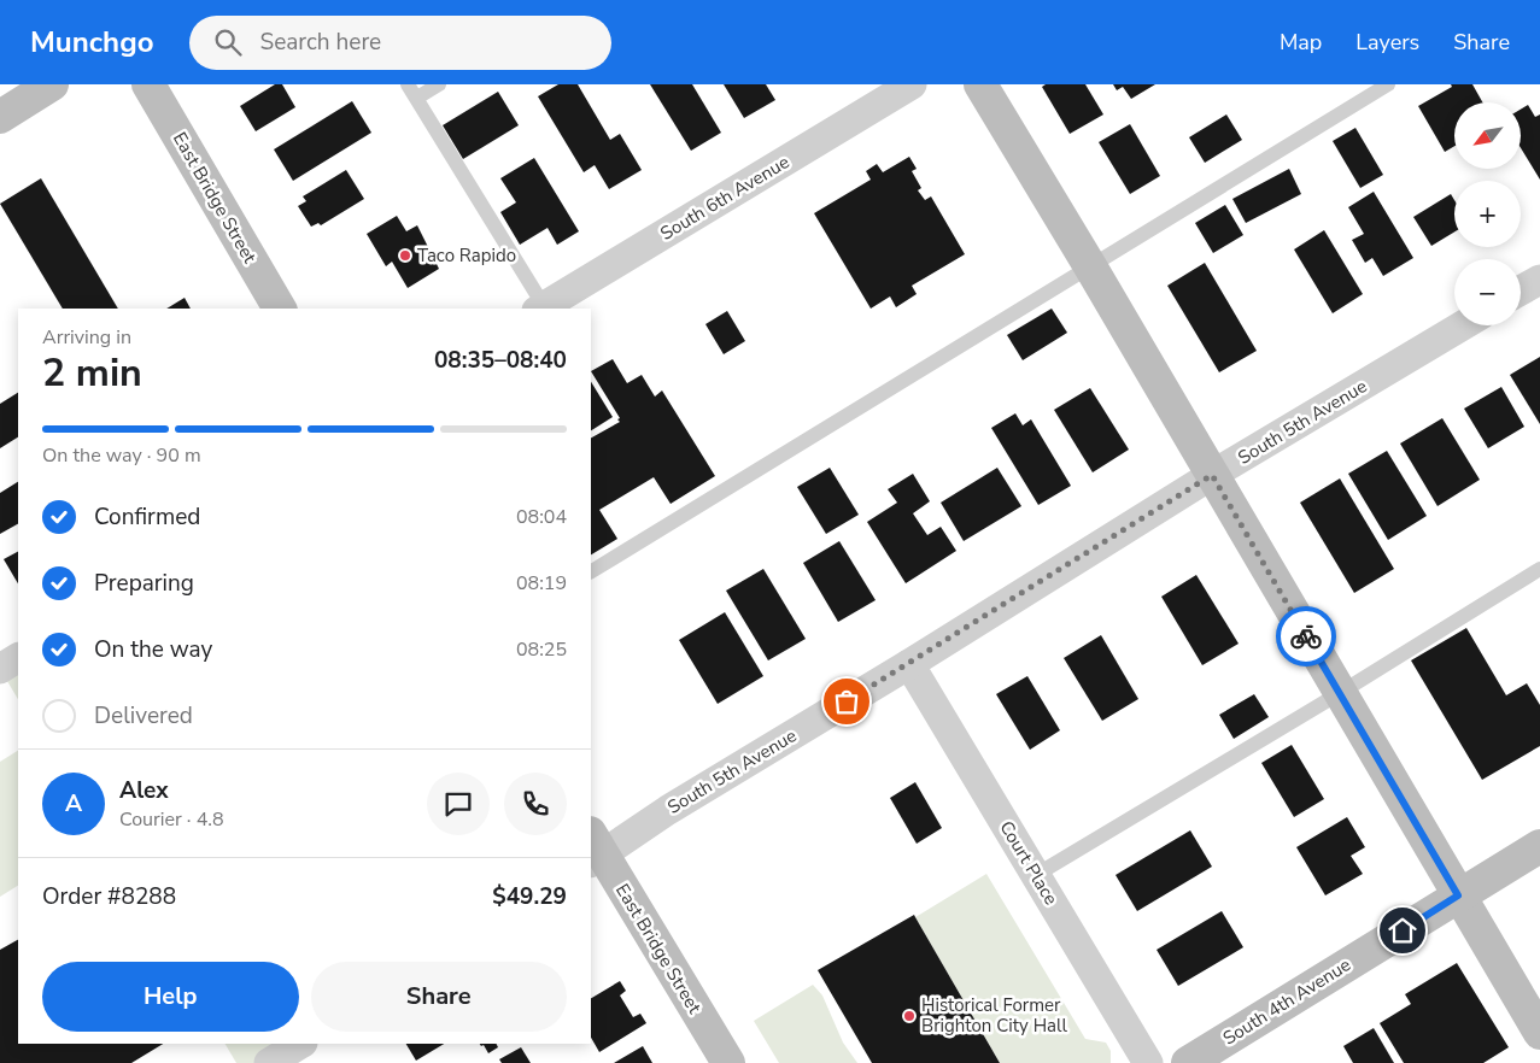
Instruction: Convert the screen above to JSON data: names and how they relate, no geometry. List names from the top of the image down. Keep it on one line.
{"streets":{"street":["East Bridge Street","South 6th Avenue","South 5th Avenue","Court Place","South 4th Avenue"]},"crossings":[["East Bridge Street","South 5th Avenue"],["South 5th Avenue","Court Place"]],"places":["Taco Rapido","Historical Former Brighton City Hall"],"north":"bottom left","page":{"header":"Munchgo","search":"Search here","nav":["Map","Layers","Share"],"map_buttons":["+","−"],"heading":["2 min","Arriving in","08:35–08:40"],"panel":["Alex","Courier · 4.8","Order #8288","$49.29"],"bar":"On the way · 90 m","list":[["Confirmed","08:04"],["Preparing","08:19"],["On the way","08:25"],"Delivered"],"round":"A","buttons":["Help","Share"]}}
